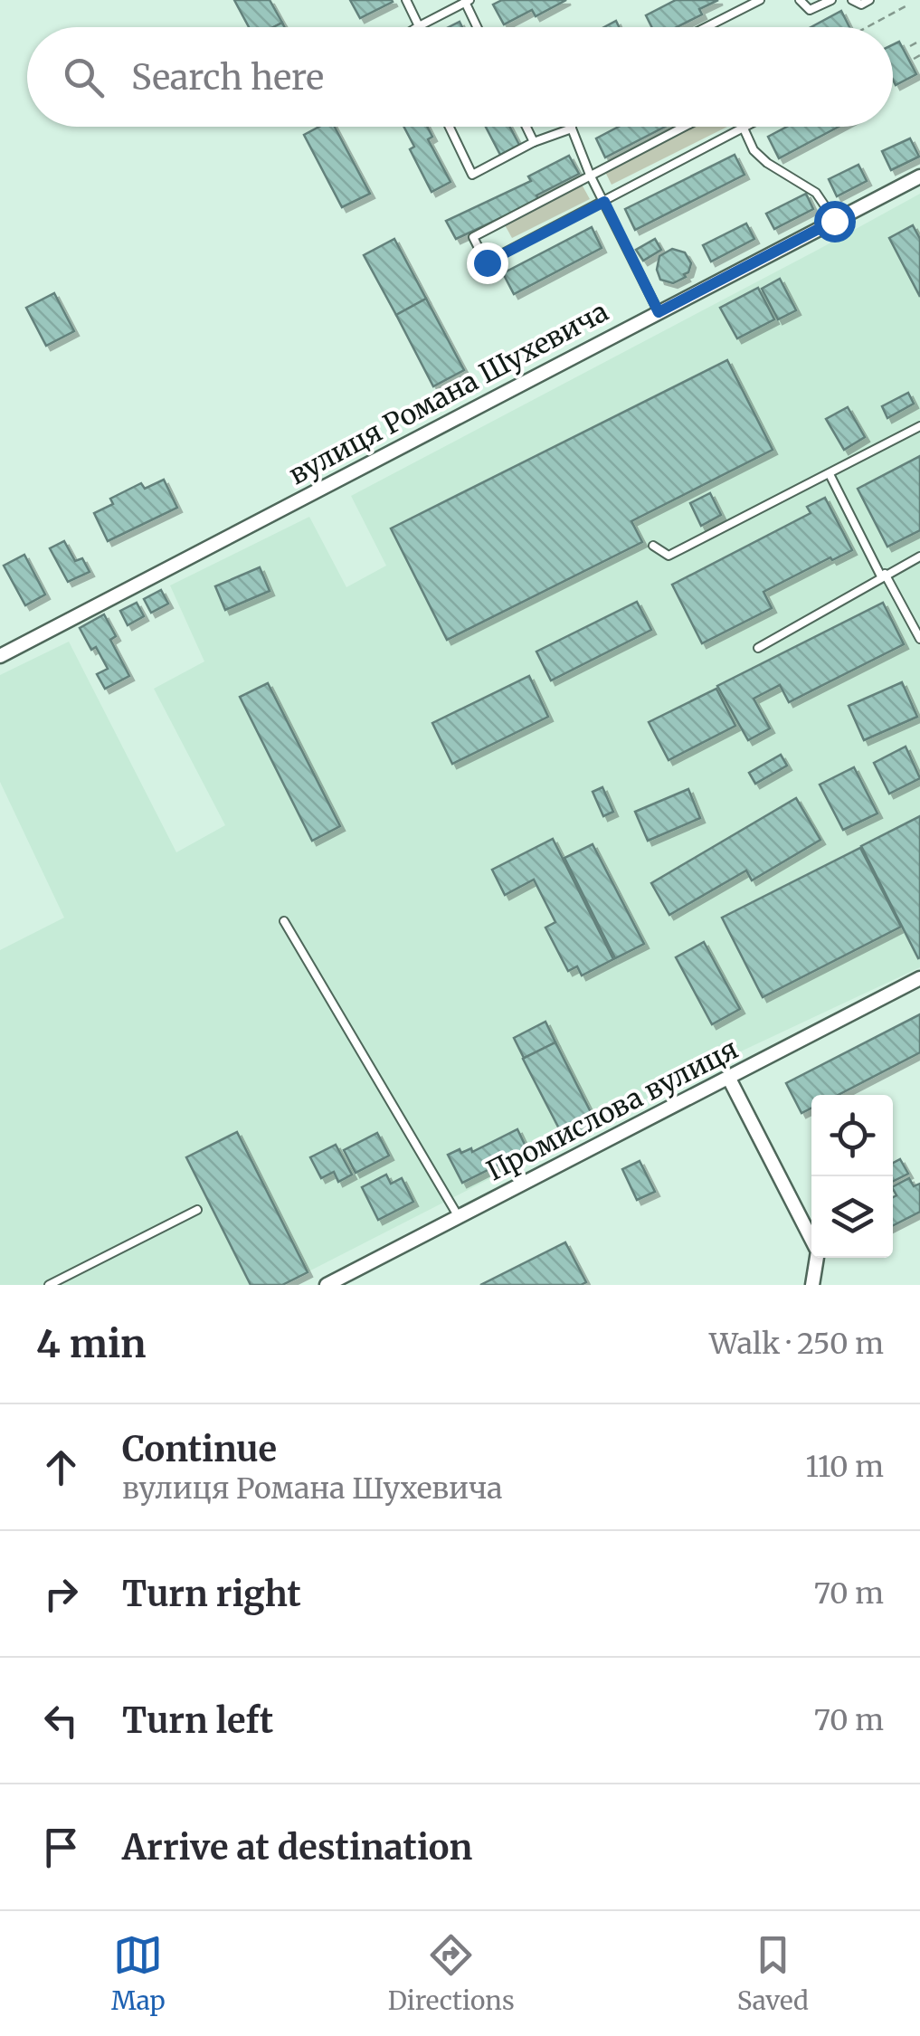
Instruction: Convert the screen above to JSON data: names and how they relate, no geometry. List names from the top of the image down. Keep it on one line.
{"streets":{"street":["вулиця Романа Шухевича","Промислова вулиця"]},"page":{"search":"Search here","heading":["4 min","Walk · 250 m"],"list":[["Continue","вулиця Романа Шухевича","110 m"],["Turn right","70 m"],["Turn left","70 m"],"Arrive at destination"],"nav":["Map","Directions","Saved"]}}
